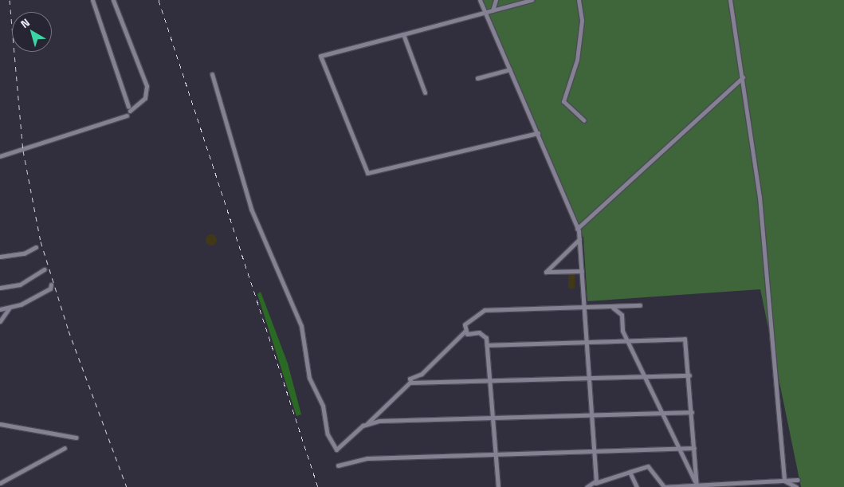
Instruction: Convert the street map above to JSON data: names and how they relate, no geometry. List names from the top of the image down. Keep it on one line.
{"north":"top left"}
